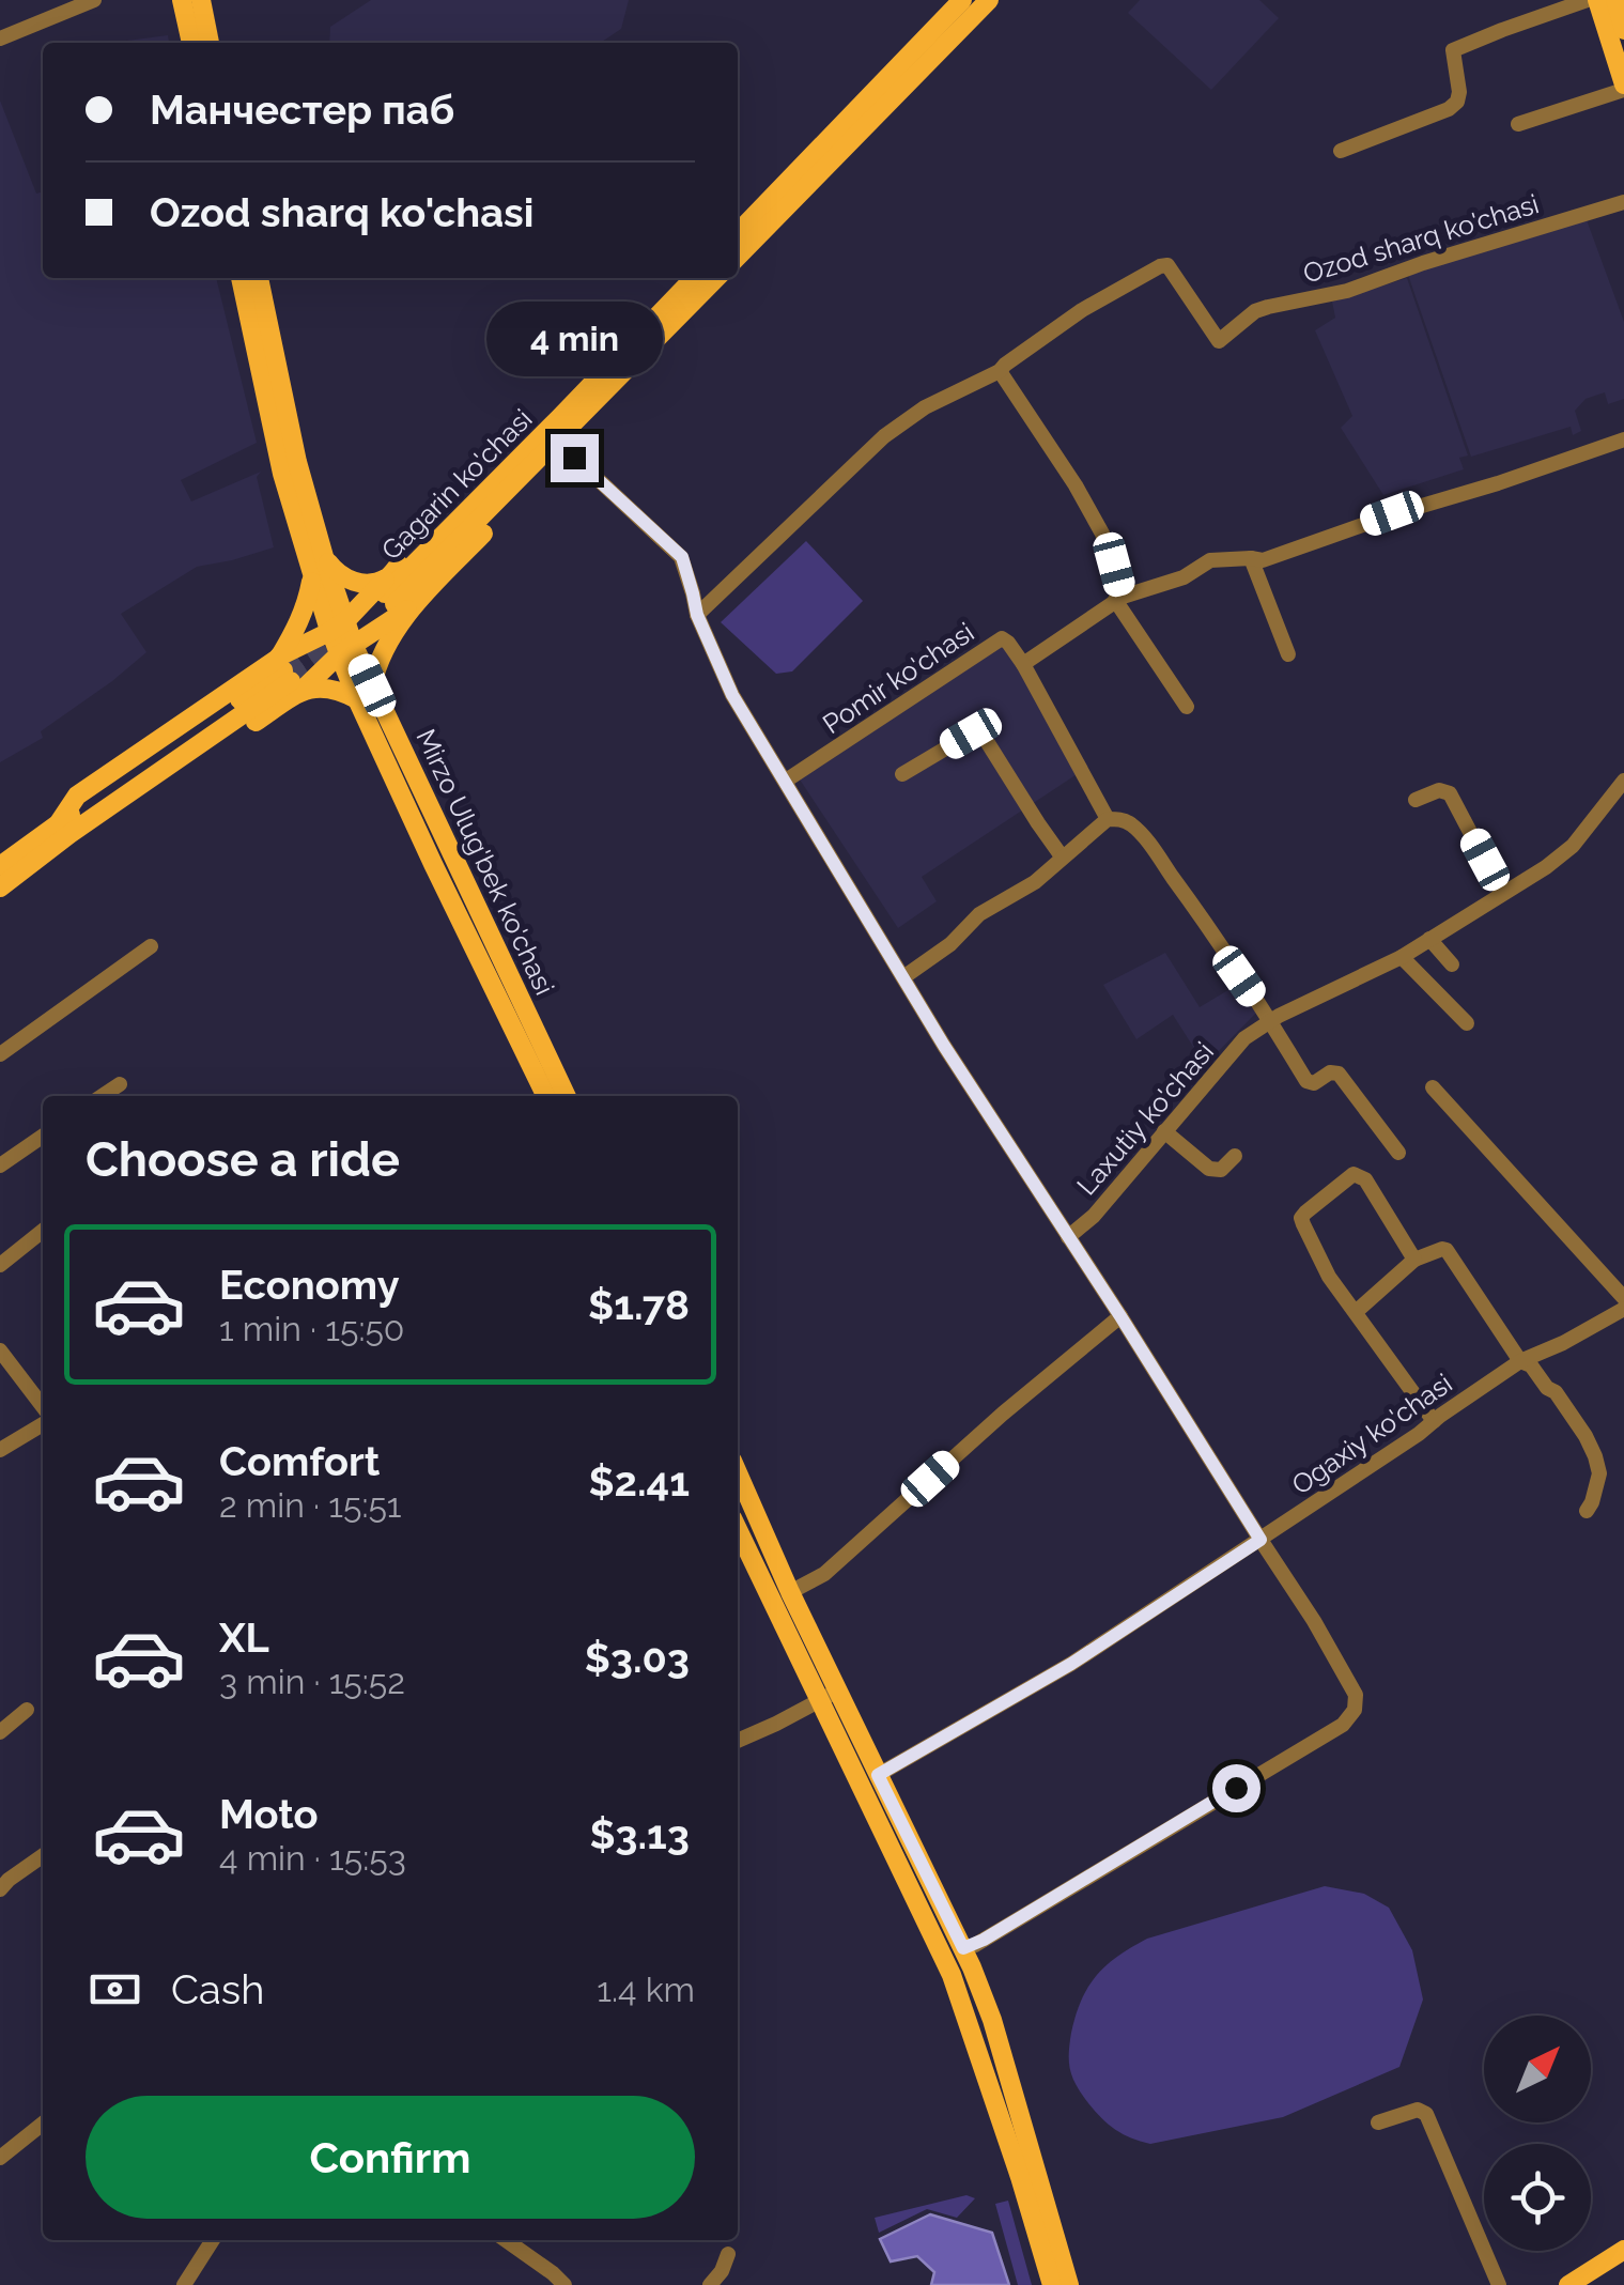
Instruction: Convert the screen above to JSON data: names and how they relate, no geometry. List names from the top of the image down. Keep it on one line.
{"streets":{"main road":["Gagarin ko'chasi","Mirzo Ulug'bek ko'chasi"],"street":["Ozod sharq ko'chasi","Pomir ko'chasi","Laxutiy ko'chasi","Ogaxiy ko'chasi"]},"north":"top right","page":{"banner":["Манчестер паб","Ozod sharq ko'chasi"],"bubble":"4 min","heading":"Choose a ride","list":[{"name":"Economy","note":"1 min · 15:50","value":"$1.78"},{"name":"Comfort","note":"2 min · 15:51","value":"$2.41"},{"name":"XL","note":"3 min · 15:52","value":"$3.03"},{"name":"Moto","note":"4 min · 15:53","value":"$3.13"}],"pay":["Cash","1.4 km"],"buttons":"Confirm"}}
